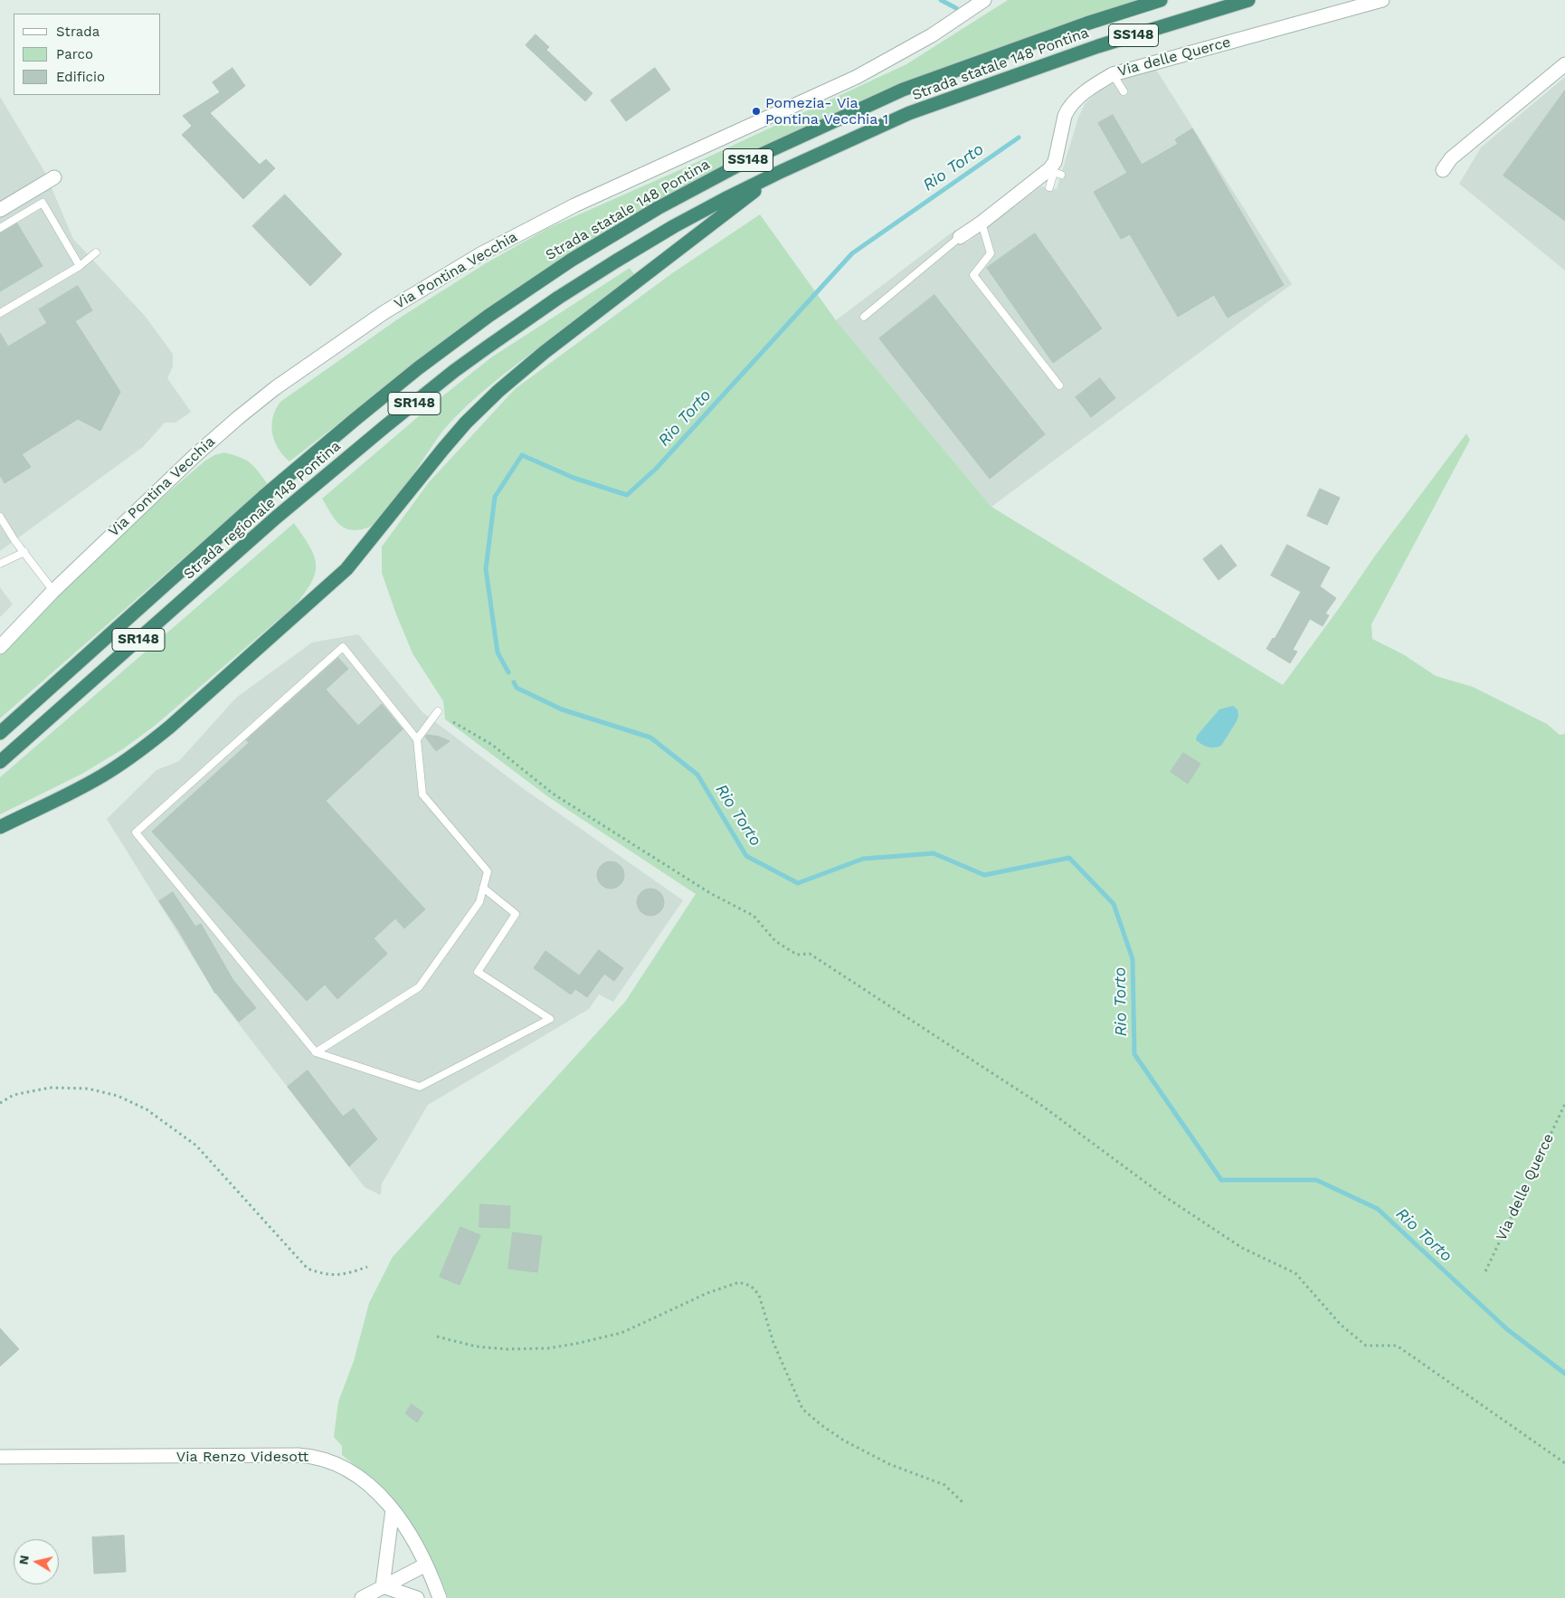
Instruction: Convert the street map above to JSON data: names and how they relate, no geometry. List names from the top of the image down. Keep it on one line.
{"streets":{"highway":["SS148","Strada statale 148 Pontina","SR148","Strada regionale 148 Pontina"],"street":["Via delle Querce","Via Pontina Vecchia","Via Renzo Videsott"]},"crossings":[["Strada statale 148 Pontina","Strada regionale 148 Pontina"]],"water":["Rio Torto"],"places":["Pomezia- Via Pontina Vecchia 1"],"legend":["Strada","Parco","Edificio"],"north":"left"}
